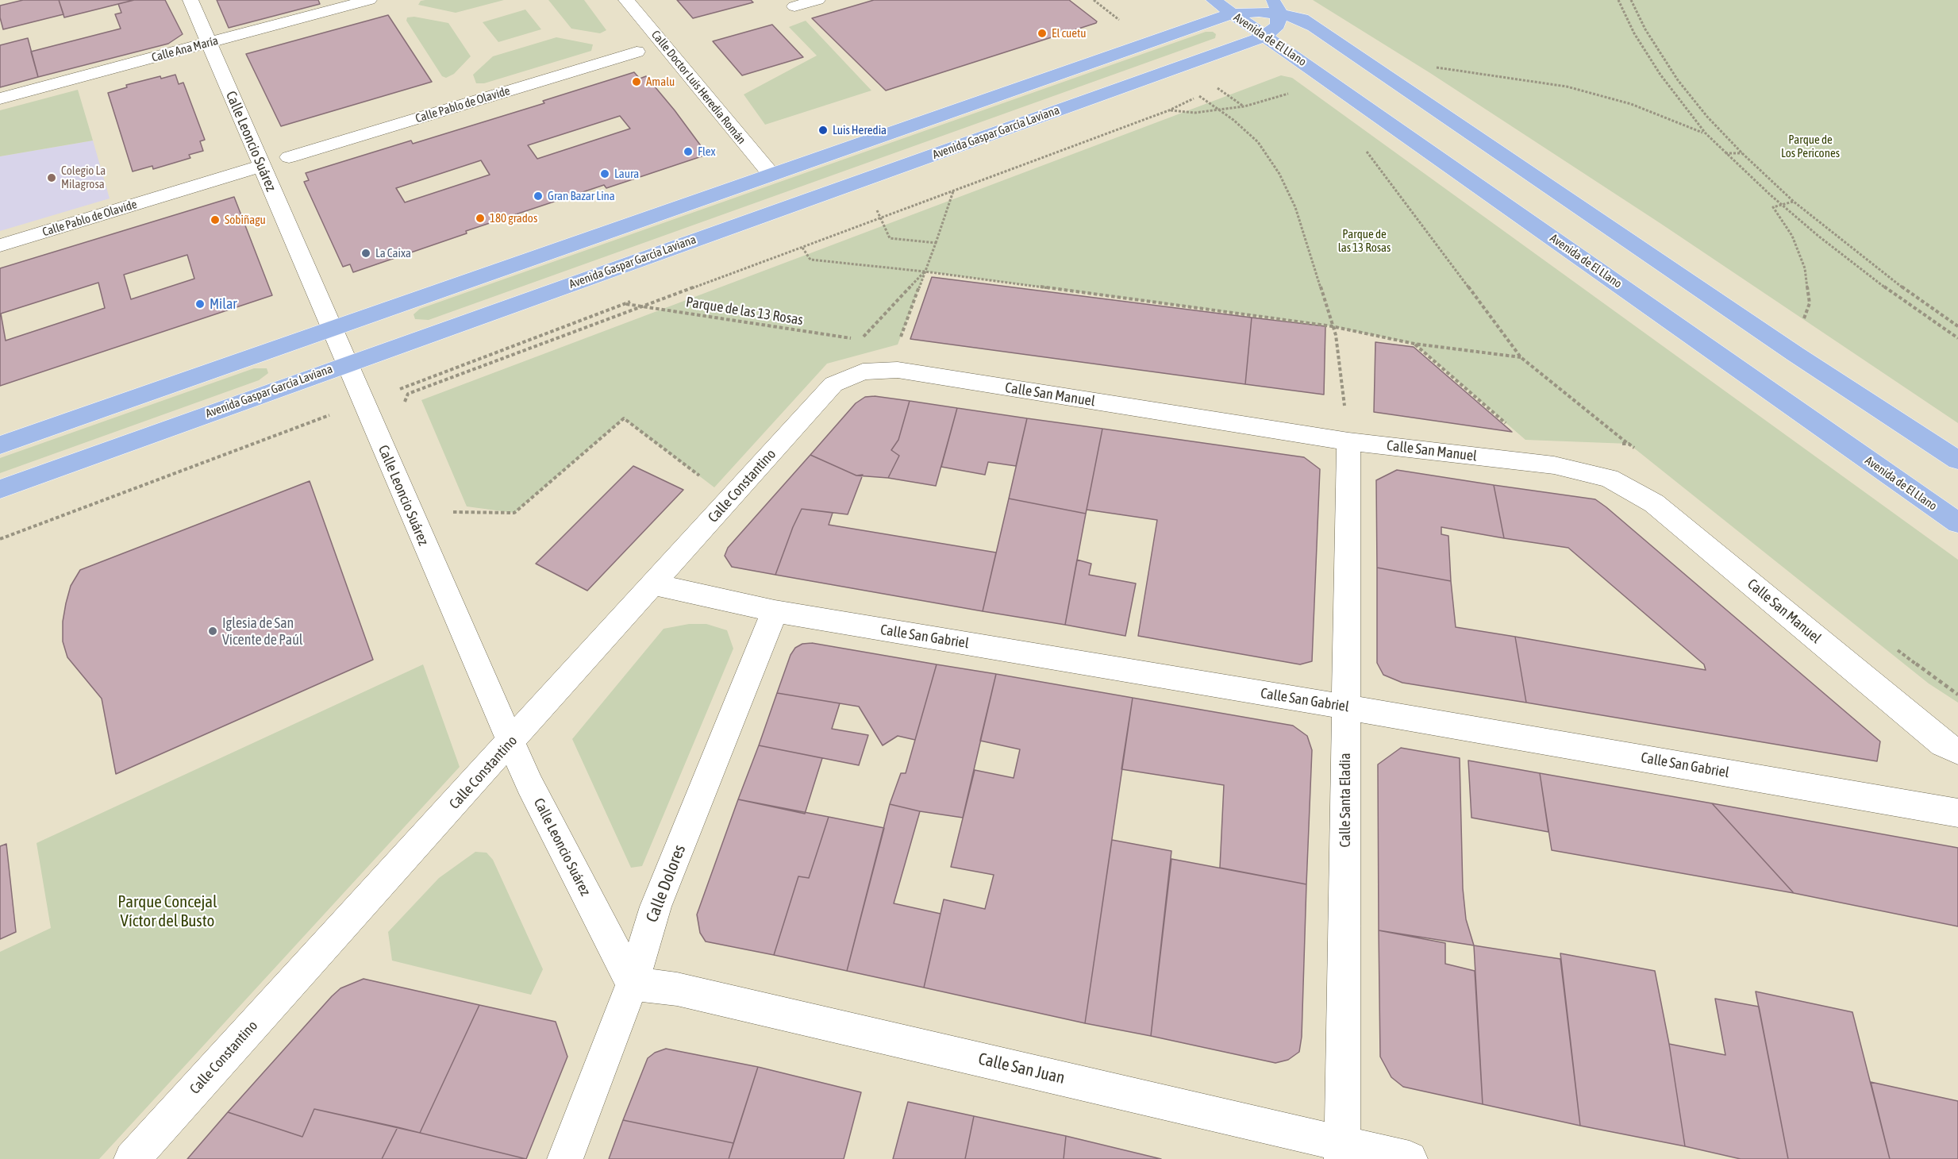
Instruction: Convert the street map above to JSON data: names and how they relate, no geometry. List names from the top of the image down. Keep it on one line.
{"streets":{"main road":["Avenida de El Llano","Avenida Gaspar García Laviana"],"street":["Calle Ana María","Calle Doctor Luis Heredia Román","Calle Pablo de Olavide","Calle Leoncio Suárez","Calle San Manuel","Calle Constantino","Calle San Gabriel","Calle Santa Eladia","Calle Dolores","Calle San Juan"],"path":["Parque de las 13 Rosas"]},"crossings":[["Avenida de El Llano","Avenida Gaspar García Laviana"],["Calle Ana María","Calle Leoncio Suárez"],["Calle Pablo de Olavide","Calle Leoncio Suárez"],["Avenida Gaspar García Laviana","Calle Leoncio Suárez"],["Calle Leoncio Suárez","Parque de las 13 Rosas"],["Calle Leoncio Suárez","Calle Constantino"],["Calle Leoncio Suárez","Calle Dolores"],["Calle Leoncio Suárez","Calle San Juan"],["Calle San Manuel","Calle Constantino"],["Calle San Manuel","Calle Santa Eladia"],["Calle Constantino","Calle San Gabriel"],["Calle San Gabriel","Calle Santa Eladia"],["Calle San Gabriel","Calle Dolores"],["Calle Santa Eladia","Calle San Juan"],["Calle Dolores","Calle San Juan"]],"parks":["Parque de Los Pericones","Parque de las 13 Rosas","Parque Concejal Víctor del Busto"],"places":["El cuetu","Amalu","Luis Heredia","Flex","Laura","Colegio La Milagrosa","Gran Bazar Lina","180 grados","Sobiñagu","La Caixa","Milar","Iglesia de San Vicente de Paúl"]}
